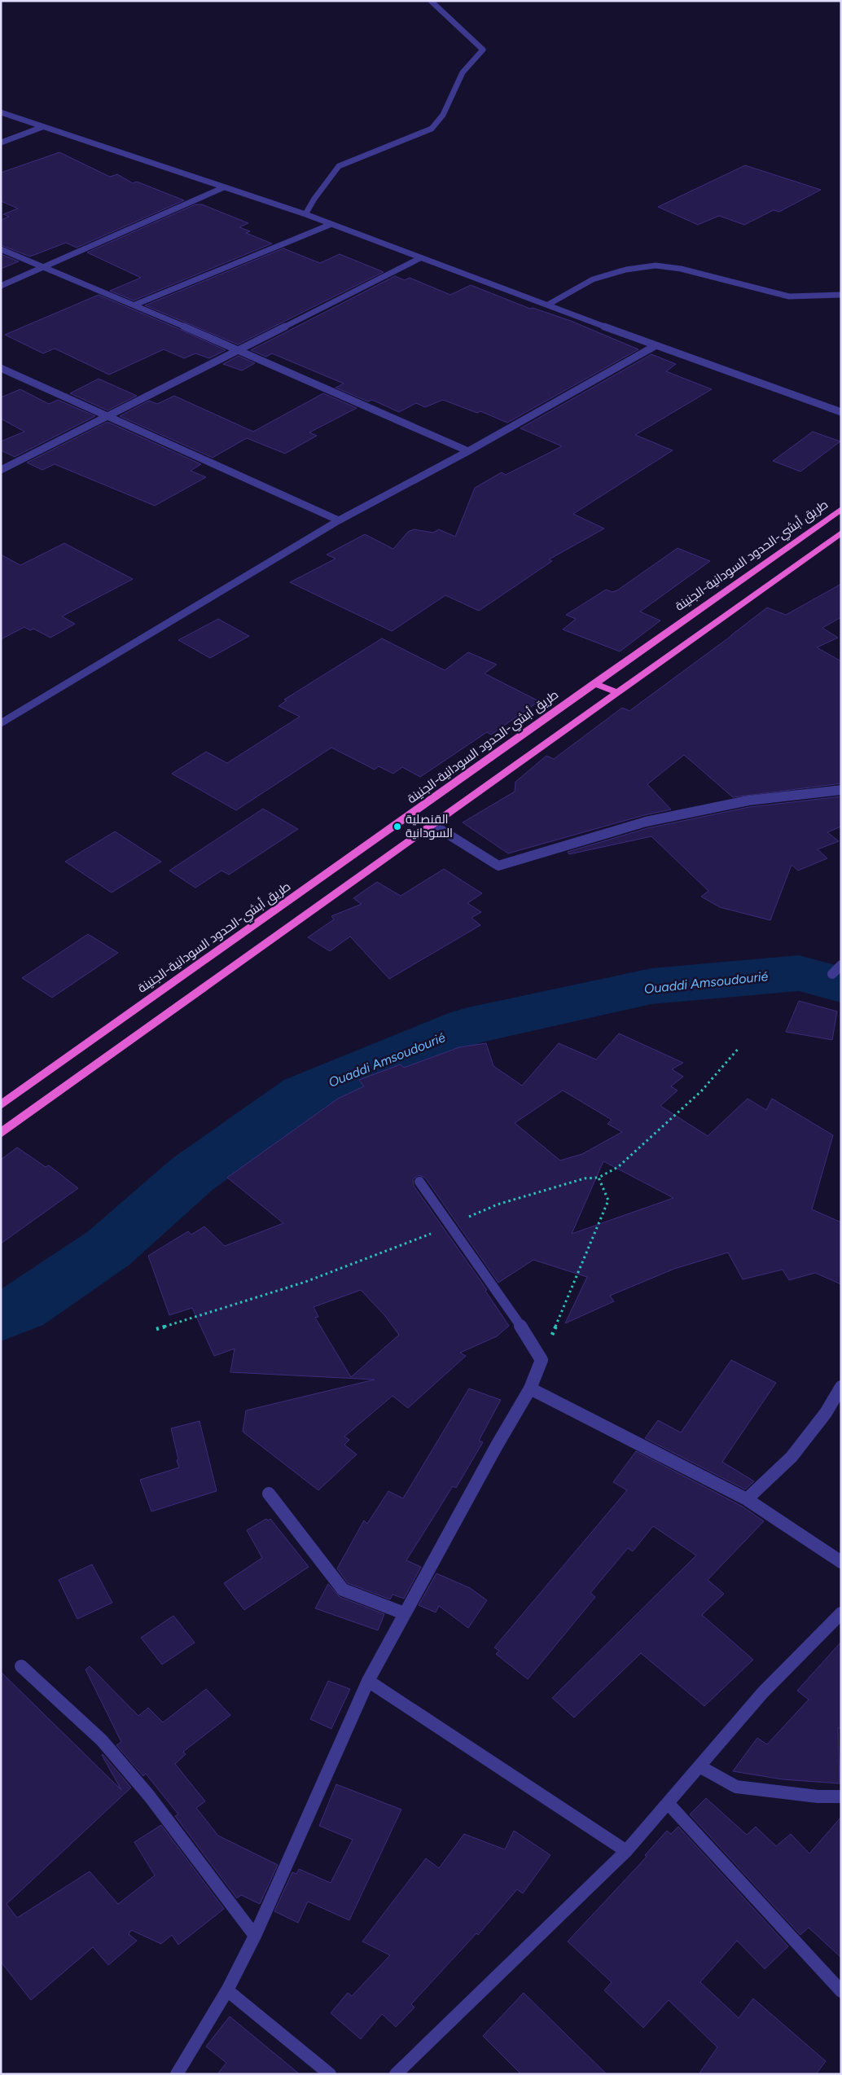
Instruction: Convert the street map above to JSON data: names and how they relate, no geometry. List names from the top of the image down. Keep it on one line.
{"streets":{"highway":["طريق أبشي-الحدود السودانية-الجنينة"]},"water":["Ouaddi Amsoudourié"],"places":["القنصلية السودانية"]}
